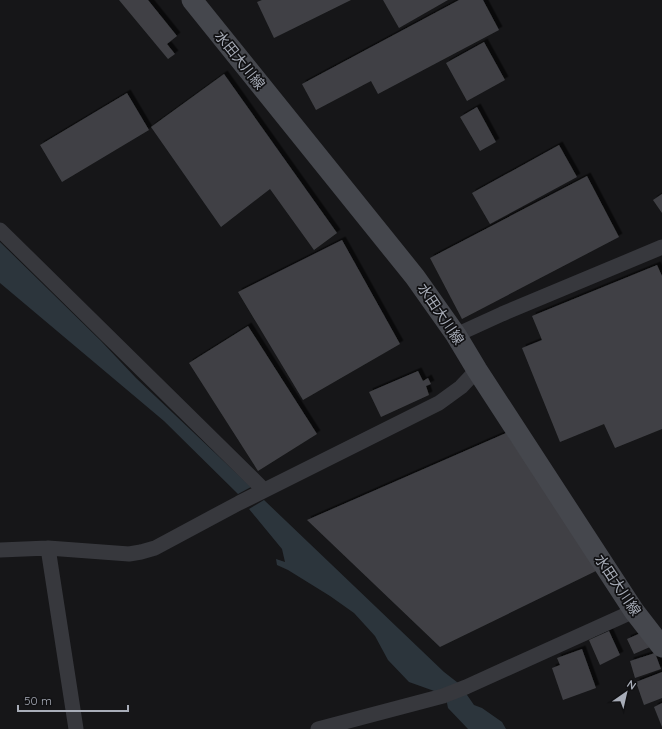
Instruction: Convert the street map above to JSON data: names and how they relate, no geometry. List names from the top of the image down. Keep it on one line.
{"streets":{"main road":["水田大川線"]},"scale_bar":"50 m","north":"top right"}
